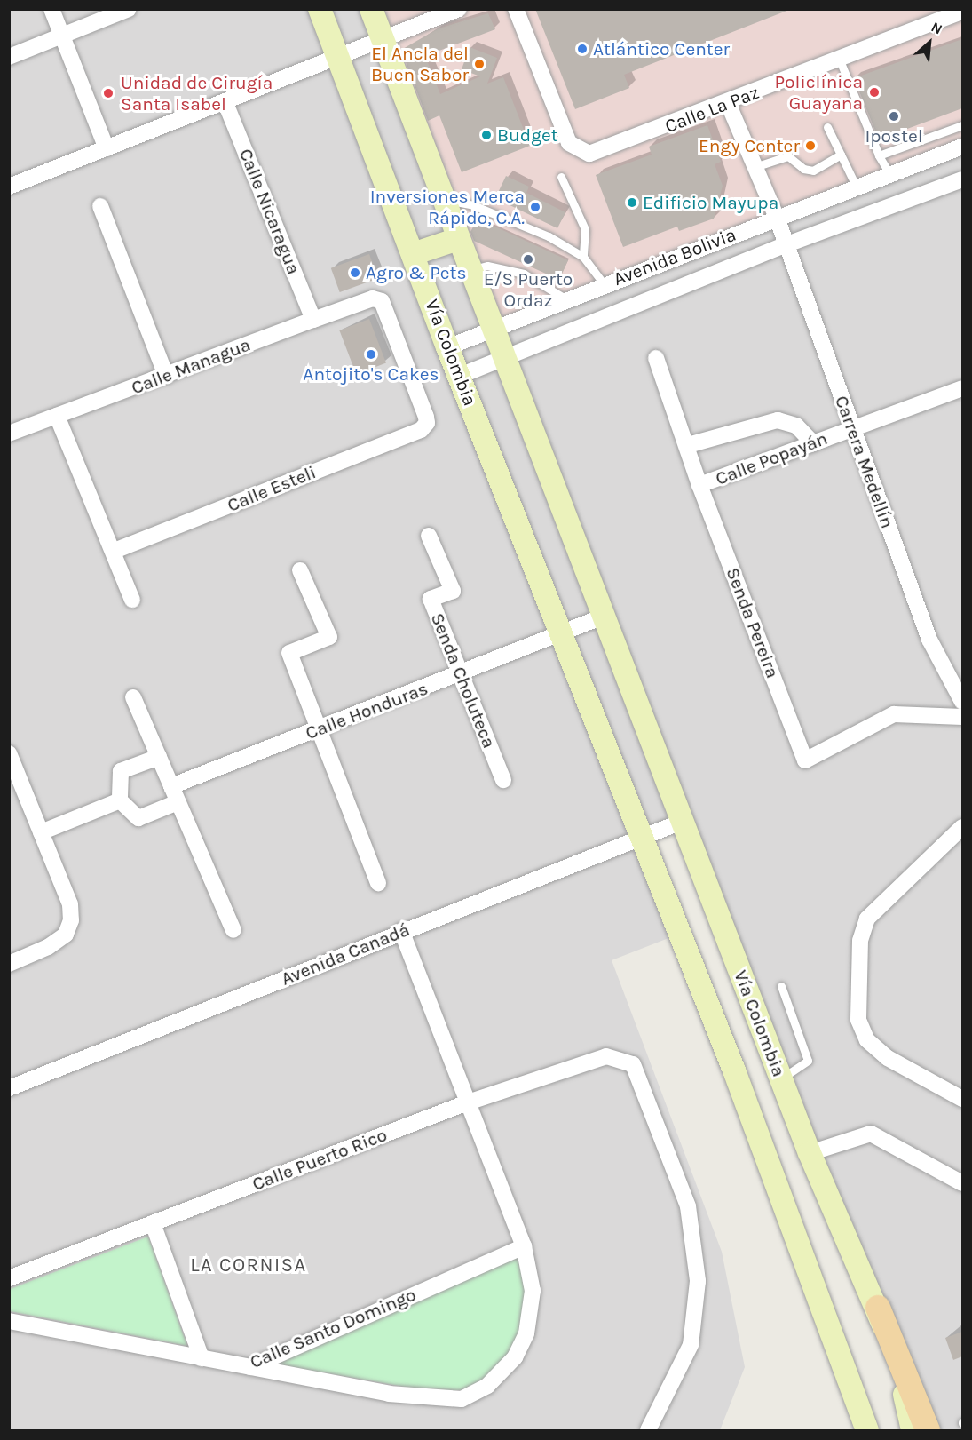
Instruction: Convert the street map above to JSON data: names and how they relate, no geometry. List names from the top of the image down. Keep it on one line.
{"streets":{"main road":["Vía Colombia"],"street":["Calle La Paz","Calle Nicaragua","Avenida Bolivia","Calle Managua","Calle Popayán","Carrera Medellín","Calle Esteli","Senda Pereira","Senda Choluteca","Calle Honduras","Avenida Canadá","Calle Puerto Rico","Calle Santo Domingo"]},"crossings":[["Calle La Paz","Carrera Medellín"],["Calle Nicaragua","Calle Managua"],["Avenida Bolivia","Vía Colombia"],["Avenida Bolivia","Carrera Medellín"],["Vía Colombia","Calle Honduras"],["Vía Colombia","Avenida Canadá"],["Calle Managua","Calle Esteli"],["Calle Popayán","Carrera Medellín"],["Calle Popayán","Senda Pereira"],["Senda Choluteca","Calle Honduras"]],"districts":["LA CORNISA"],"places":["Atlántico Center","El Ancla del Buen Sabor","Policlínica Guayana","Unidad de Cirugía Santa Isabel","Ipostel","Budget","Engy Center","Edificio Mayupa","Inversiones Merca Rápido, C.A.","E/S Puerto Ordaz","Agro & Pets","Antojito's Cakes"],"north":"top right"}
